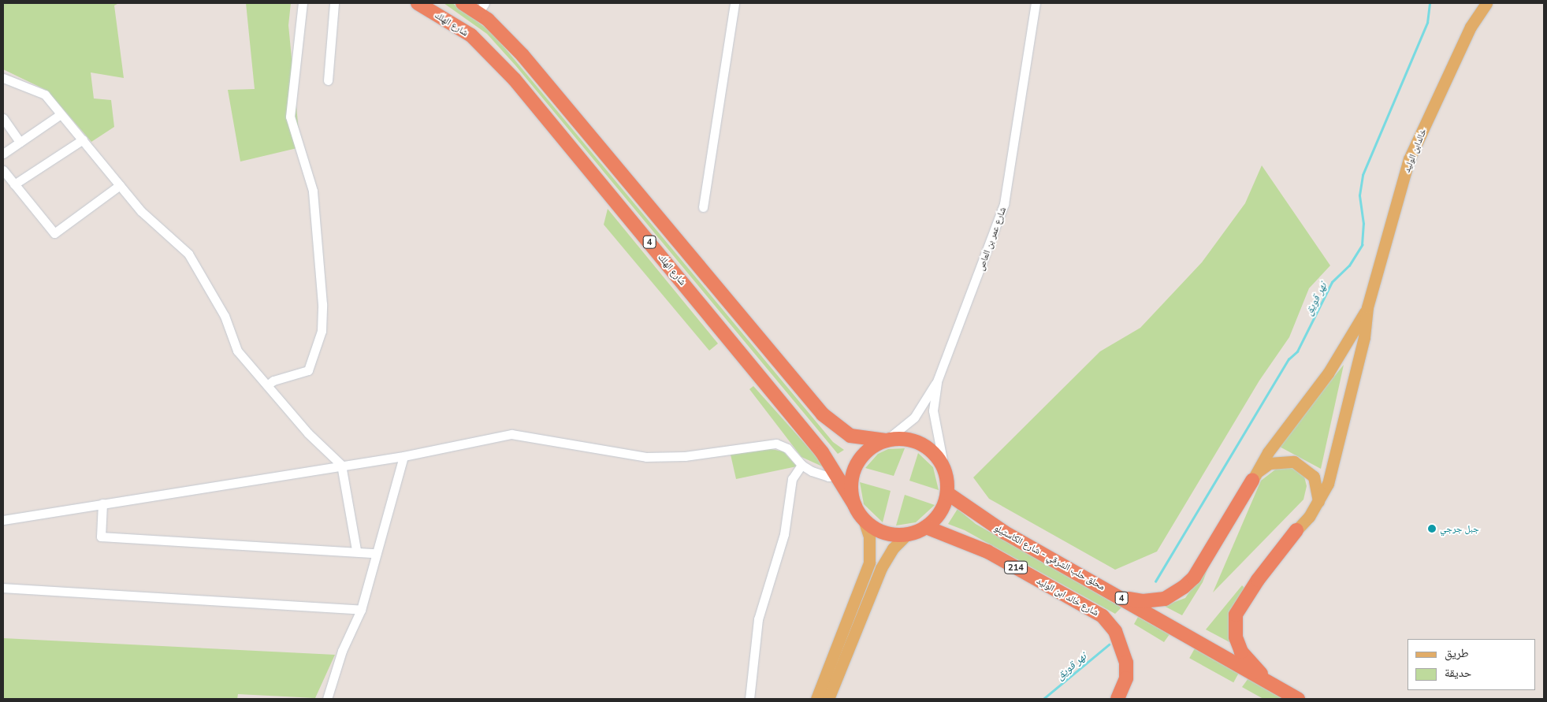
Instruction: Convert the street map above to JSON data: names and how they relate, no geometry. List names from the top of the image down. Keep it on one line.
{"streets":{"highway":["شارع الهلك","4","محلق حلب الشرقي - شارع الكاستيلو","214","شارع خالد ابن الوليد"],"main road":["خالدابن الوليد"],"street":["شارع عمر بن العاص"]},"crossings":[["شارع الهلك","شارع عمر بن العاص"],["شارع الهلك","4"],["شارع الهلك","محلق حلب الشرقي - شارع الكاستيلو"],["شارع الهلك","شارع خالد ابن الوليد"],["شارع عمر بن العاص","4"],["شارع عمر بن العاص","محلق حلب الشرقي - شارع الكاستيلو"],["شارع عمر بن العاص","شارع خالد ابن الوليد"],["4","محلق حلب الشرقي - شارع الكاستيلو"],["4","شارع خالد ابن الوليد"],["محلق حلب الشرقي - شارع الكاستيلو","شارع خالد ابن الوليد"]],"water":["نهر قويق"],"places":["جبل جرجي"],"legend":["طريق","حديقة"]}
